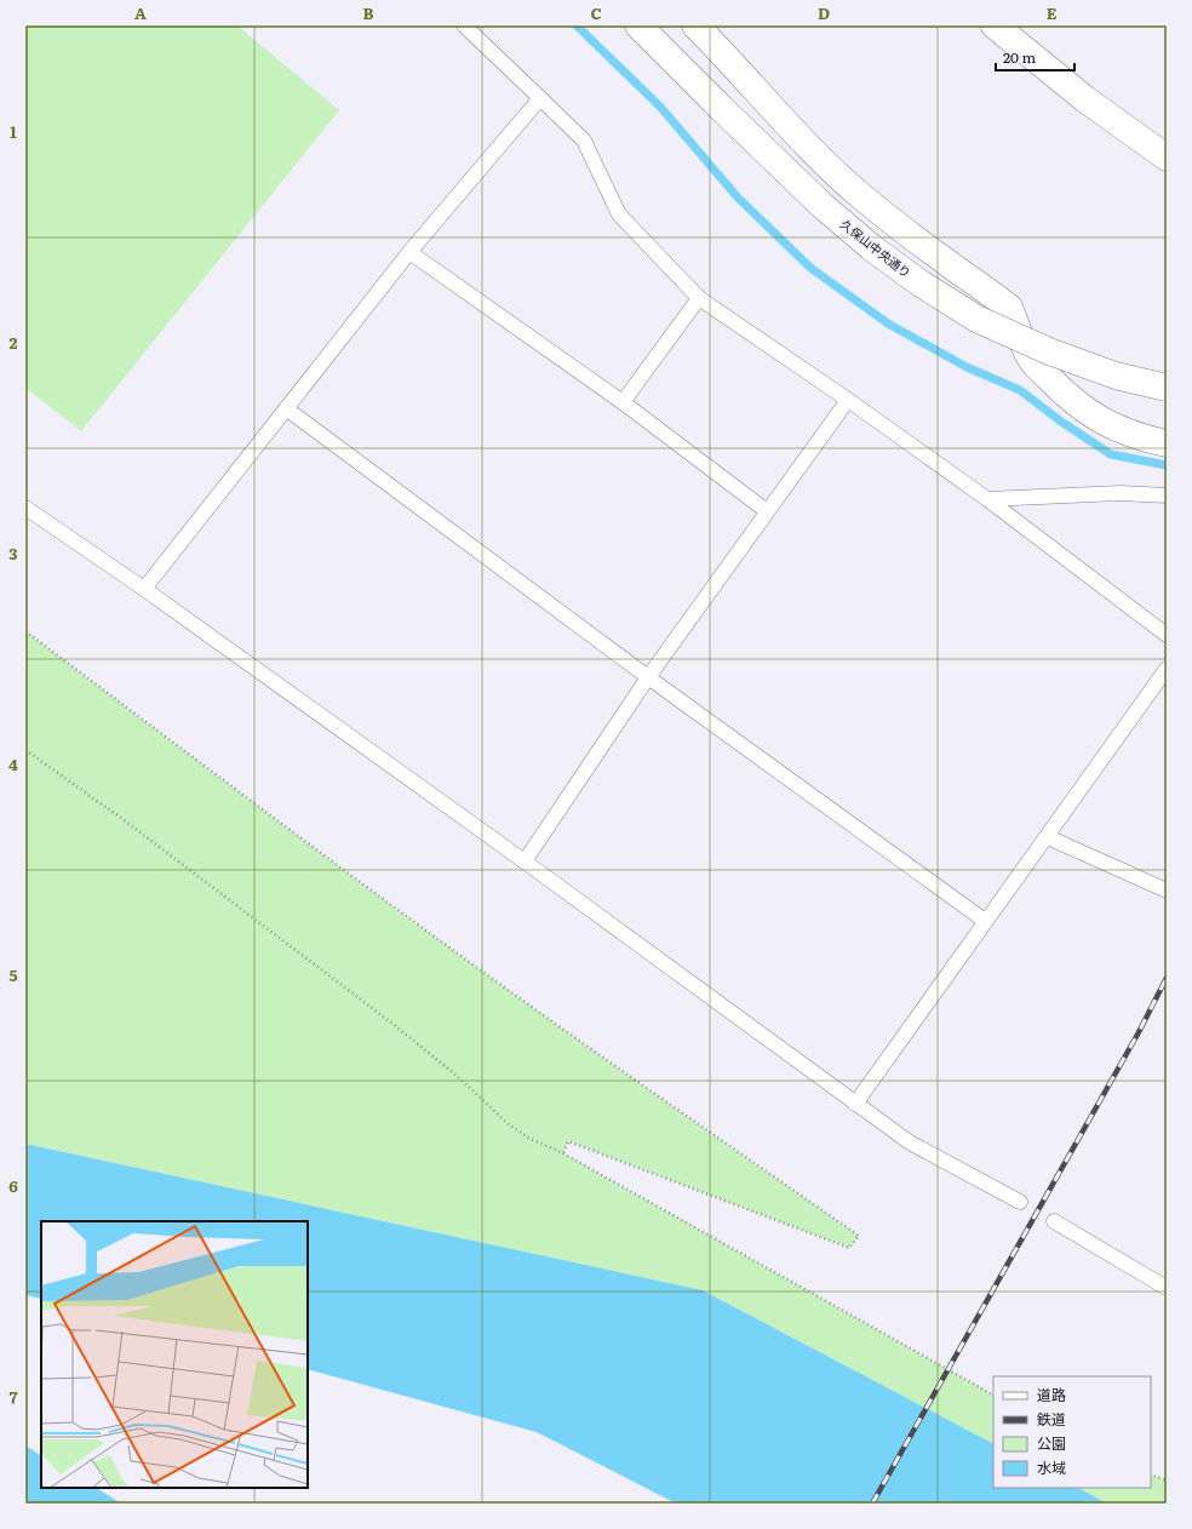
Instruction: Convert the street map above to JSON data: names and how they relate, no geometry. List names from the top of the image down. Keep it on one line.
{"streets":{"street":["久保山中央通り"]},"legend":["道路","鉄道","公園","水域"],"scale_bar":"20 m","grid":{"columns":["A","B","C","D","E"],"rows":["1","2","3","4","5","6","7"]}}
